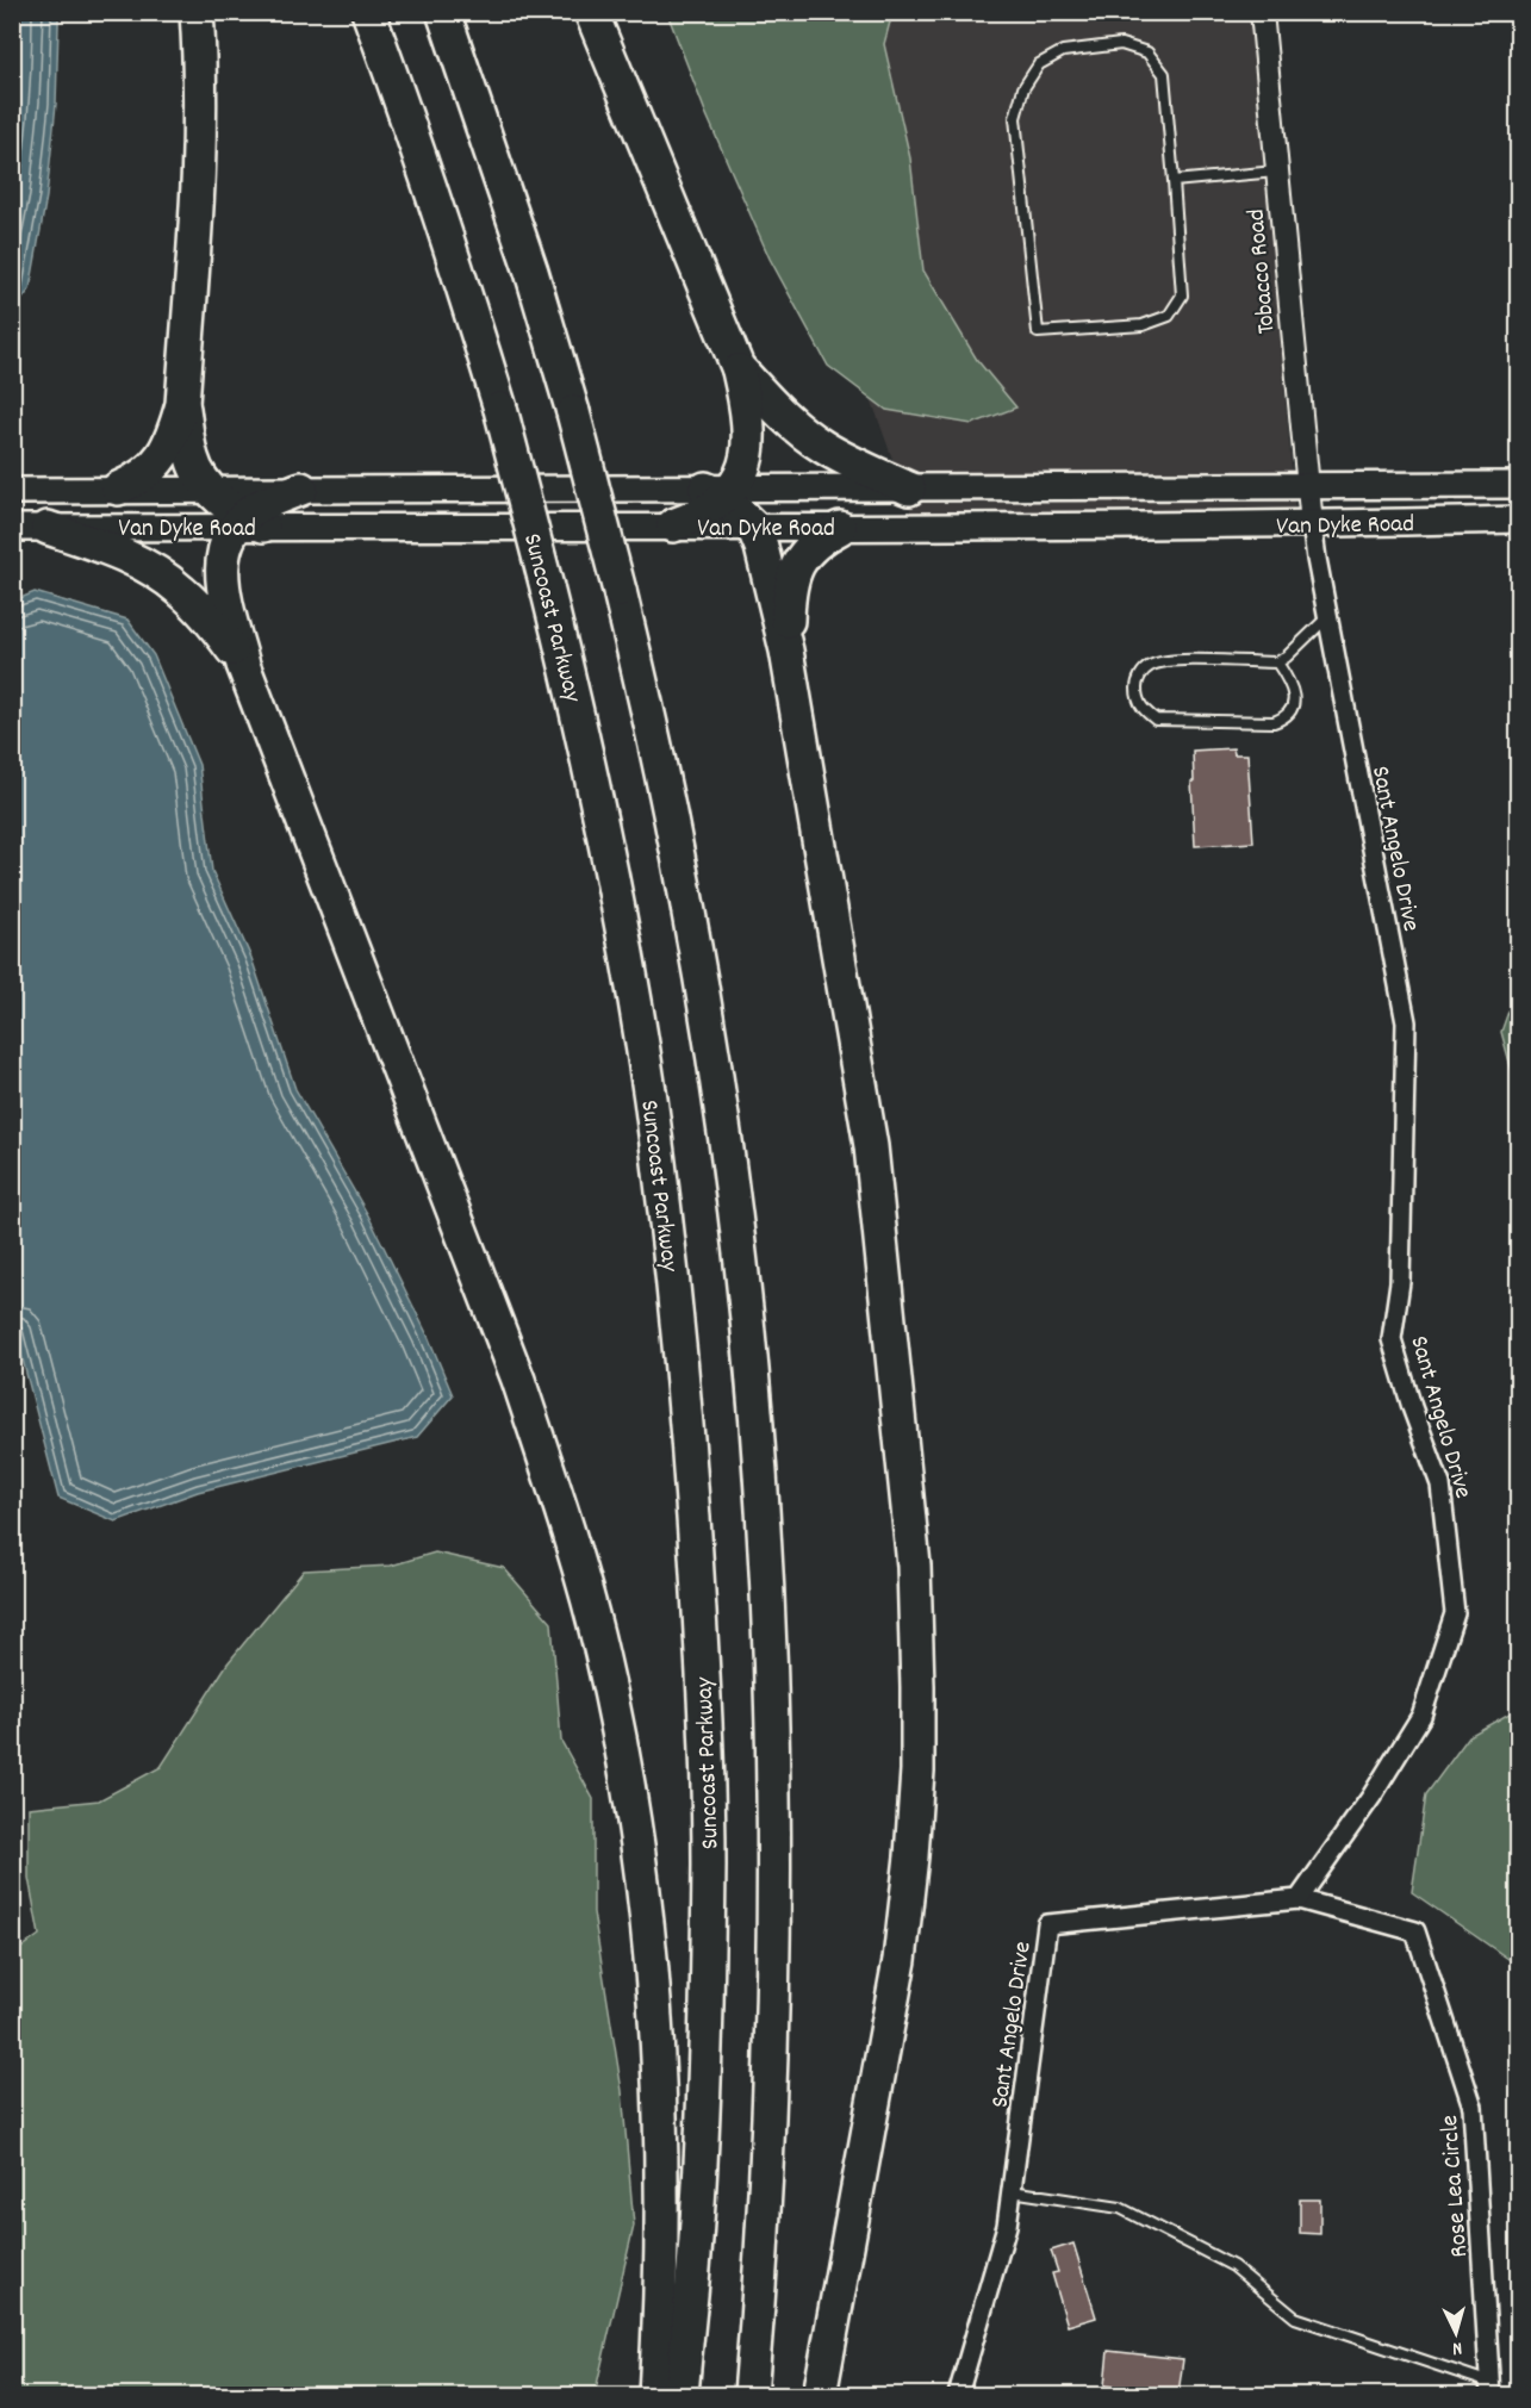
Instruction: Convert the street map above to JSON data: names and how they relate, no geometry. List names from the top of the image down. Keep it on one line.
{"streets":{"highway":["Suncoast Parkway"],"main road":["Van Dyke Road"],"street":["Tobacco Road","Sant Angelo Drive","Rose Lea Circle"]},"crossings":[["Tobacco Road","Van Dyke Road"],["Tobacco Road","Sant Angelo Drive"],["Van Dyke Road","Sant Angelo Drive"],["Sant Angelo Drive","Rose Lea Circle"]],"north":"bottom"}
